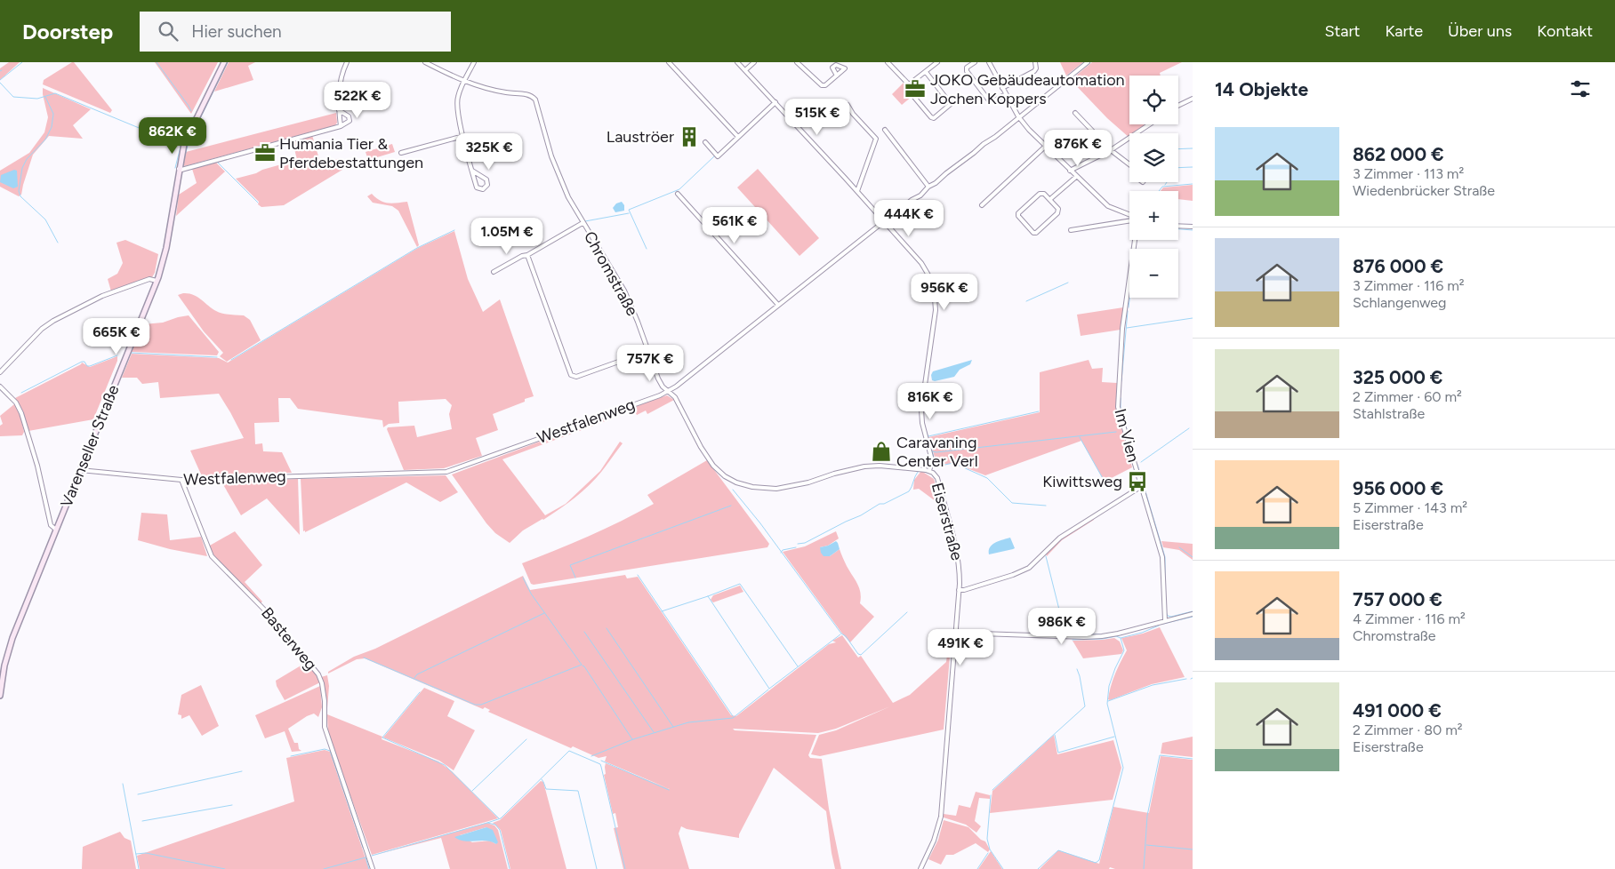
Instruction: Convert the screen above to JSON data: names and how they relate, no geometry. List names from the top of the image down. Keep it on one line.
{"streets":{"main road":["Varenseller Straße"],"street":["Chromstraße","Westfalenweg","Im Vien","Eiserstraße","Basterweg"]},"crossings":[["Chromstraße","Westfalenweg"],["Chromstraße","Eiserstraße"],["Westfalenweg","Varenseller Straße"],["Westfalenweg","Eiserstraße"],["Westfalenweg","Basterweg"]],"places":{"office":["JOKO Gebäudeautomation Jochen Koppers","Humania Tier & Pferdebestattungen"],"building":["Lauströer"],"shop":["Caravaning Center Verl"],"bus stop":["Kiwittsweg"]},"page":{"header":"Doorstep","search":"Hier suchen","nav":["Start","Karte","Über uns","Kontakt"],"heading":"14 Objekte","map_buttons":["+","−"],"price":["522K €","515K €","862K €","876K €","325K €","444K €","561K €","1.05M €","956K €","665K €","757K €","816K €","986K €","491K €"],"list":[{"name":"862 000 €","note":"3 Zimmer · 113 m² · Wiedenbrücker Straße"},{"name":"876 000 €","note":"3 Zimmer · 116 m² · Schlangenweg"},{"name":"325 000 €","note":"2 Zimmer · 60 m² · Stahlstraße"},{"name":"956 000 €","note":"5 Zimmer · 143 m² · Eiserstraße"},{"name":"757 000 €","note":"4 Zimmer · 116 m² · Chromstraße"},{"name":"491 000 €","note":"2 Zimmer · 80 m² · Eiserstraße"}]}}
